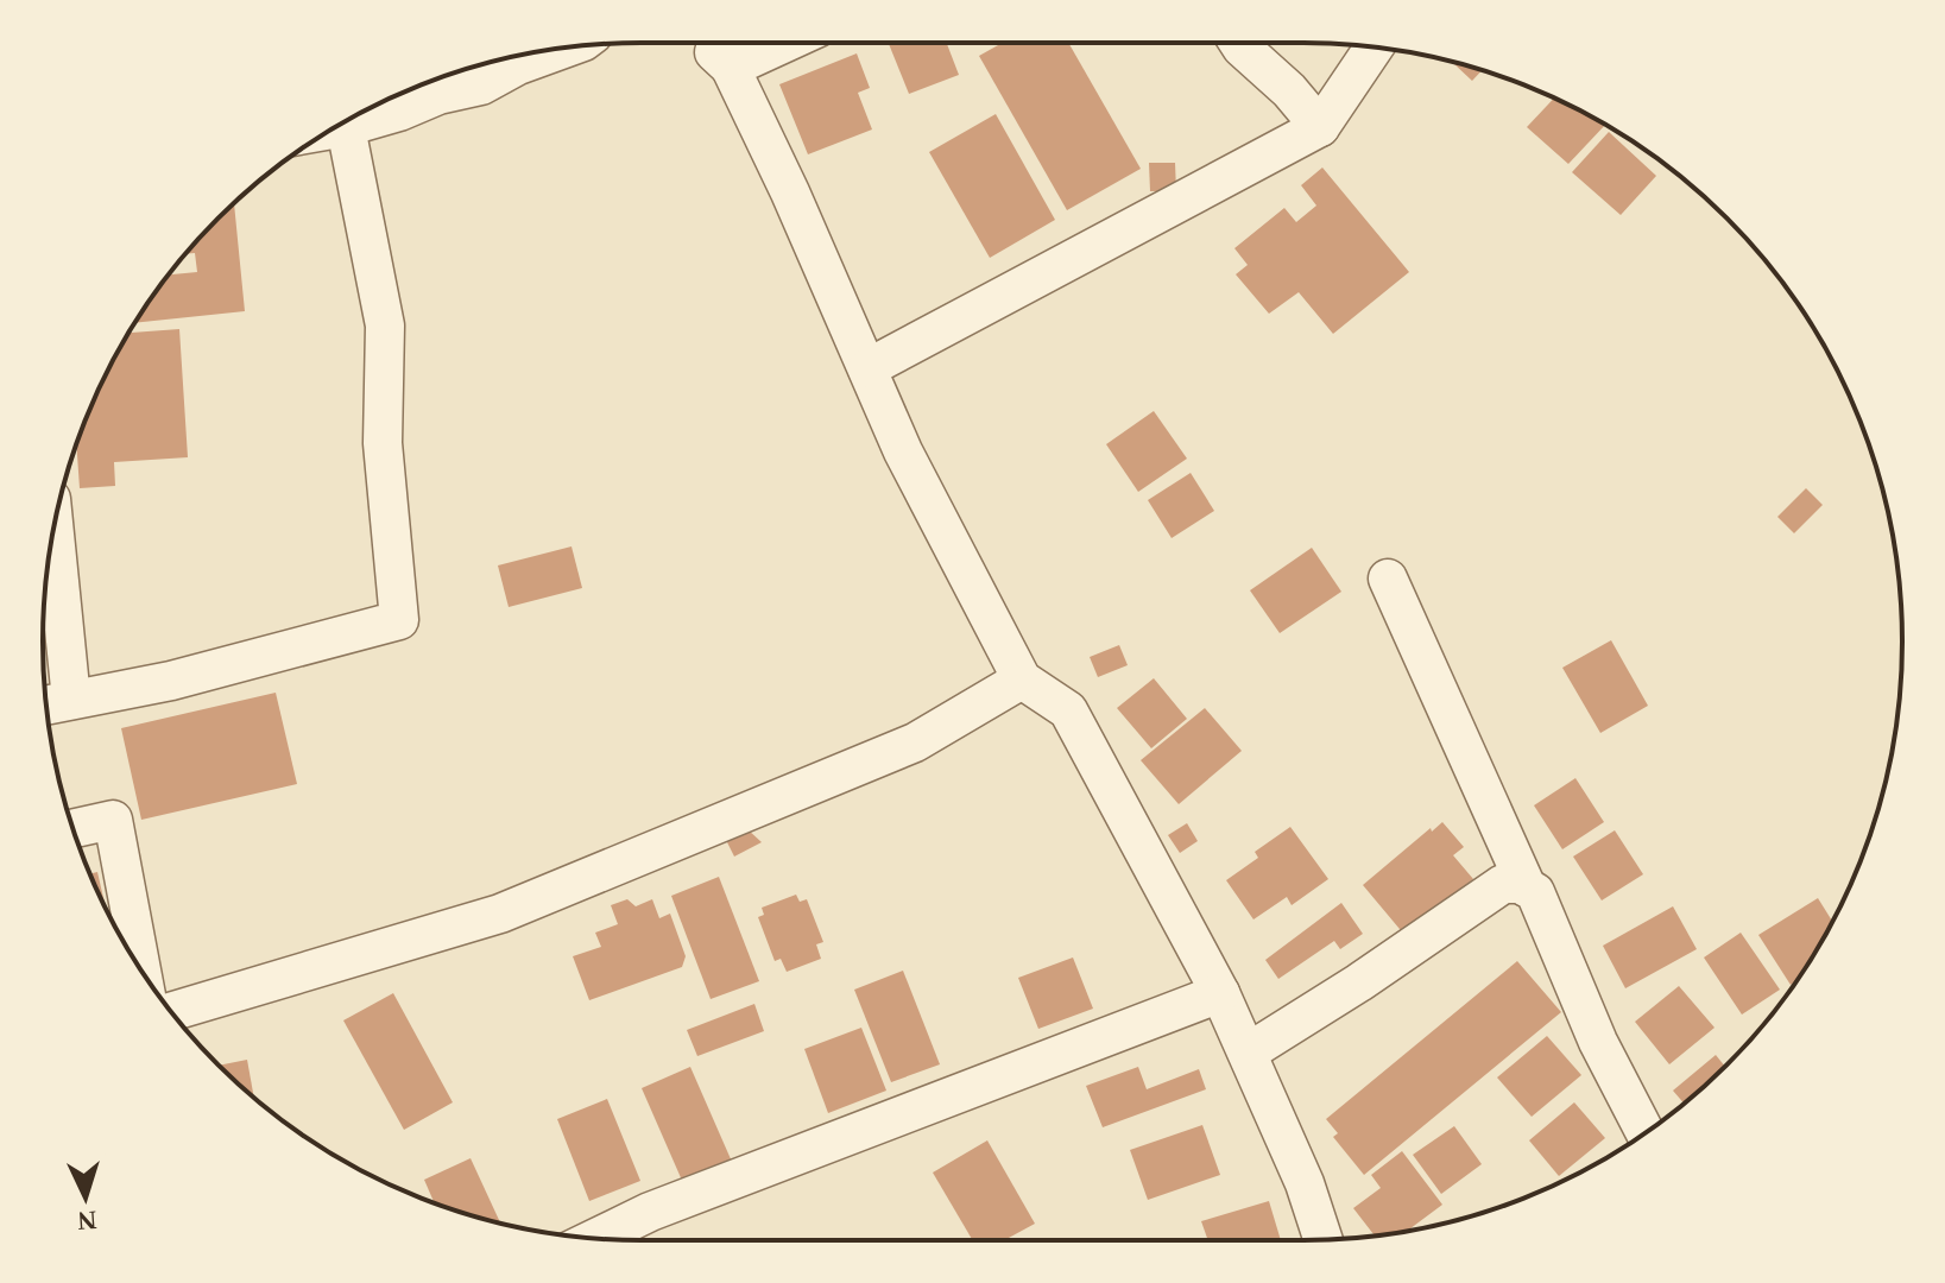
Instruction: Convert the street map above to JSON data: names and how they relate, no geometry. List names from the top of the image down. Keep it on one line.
{"north":"bottom"}
